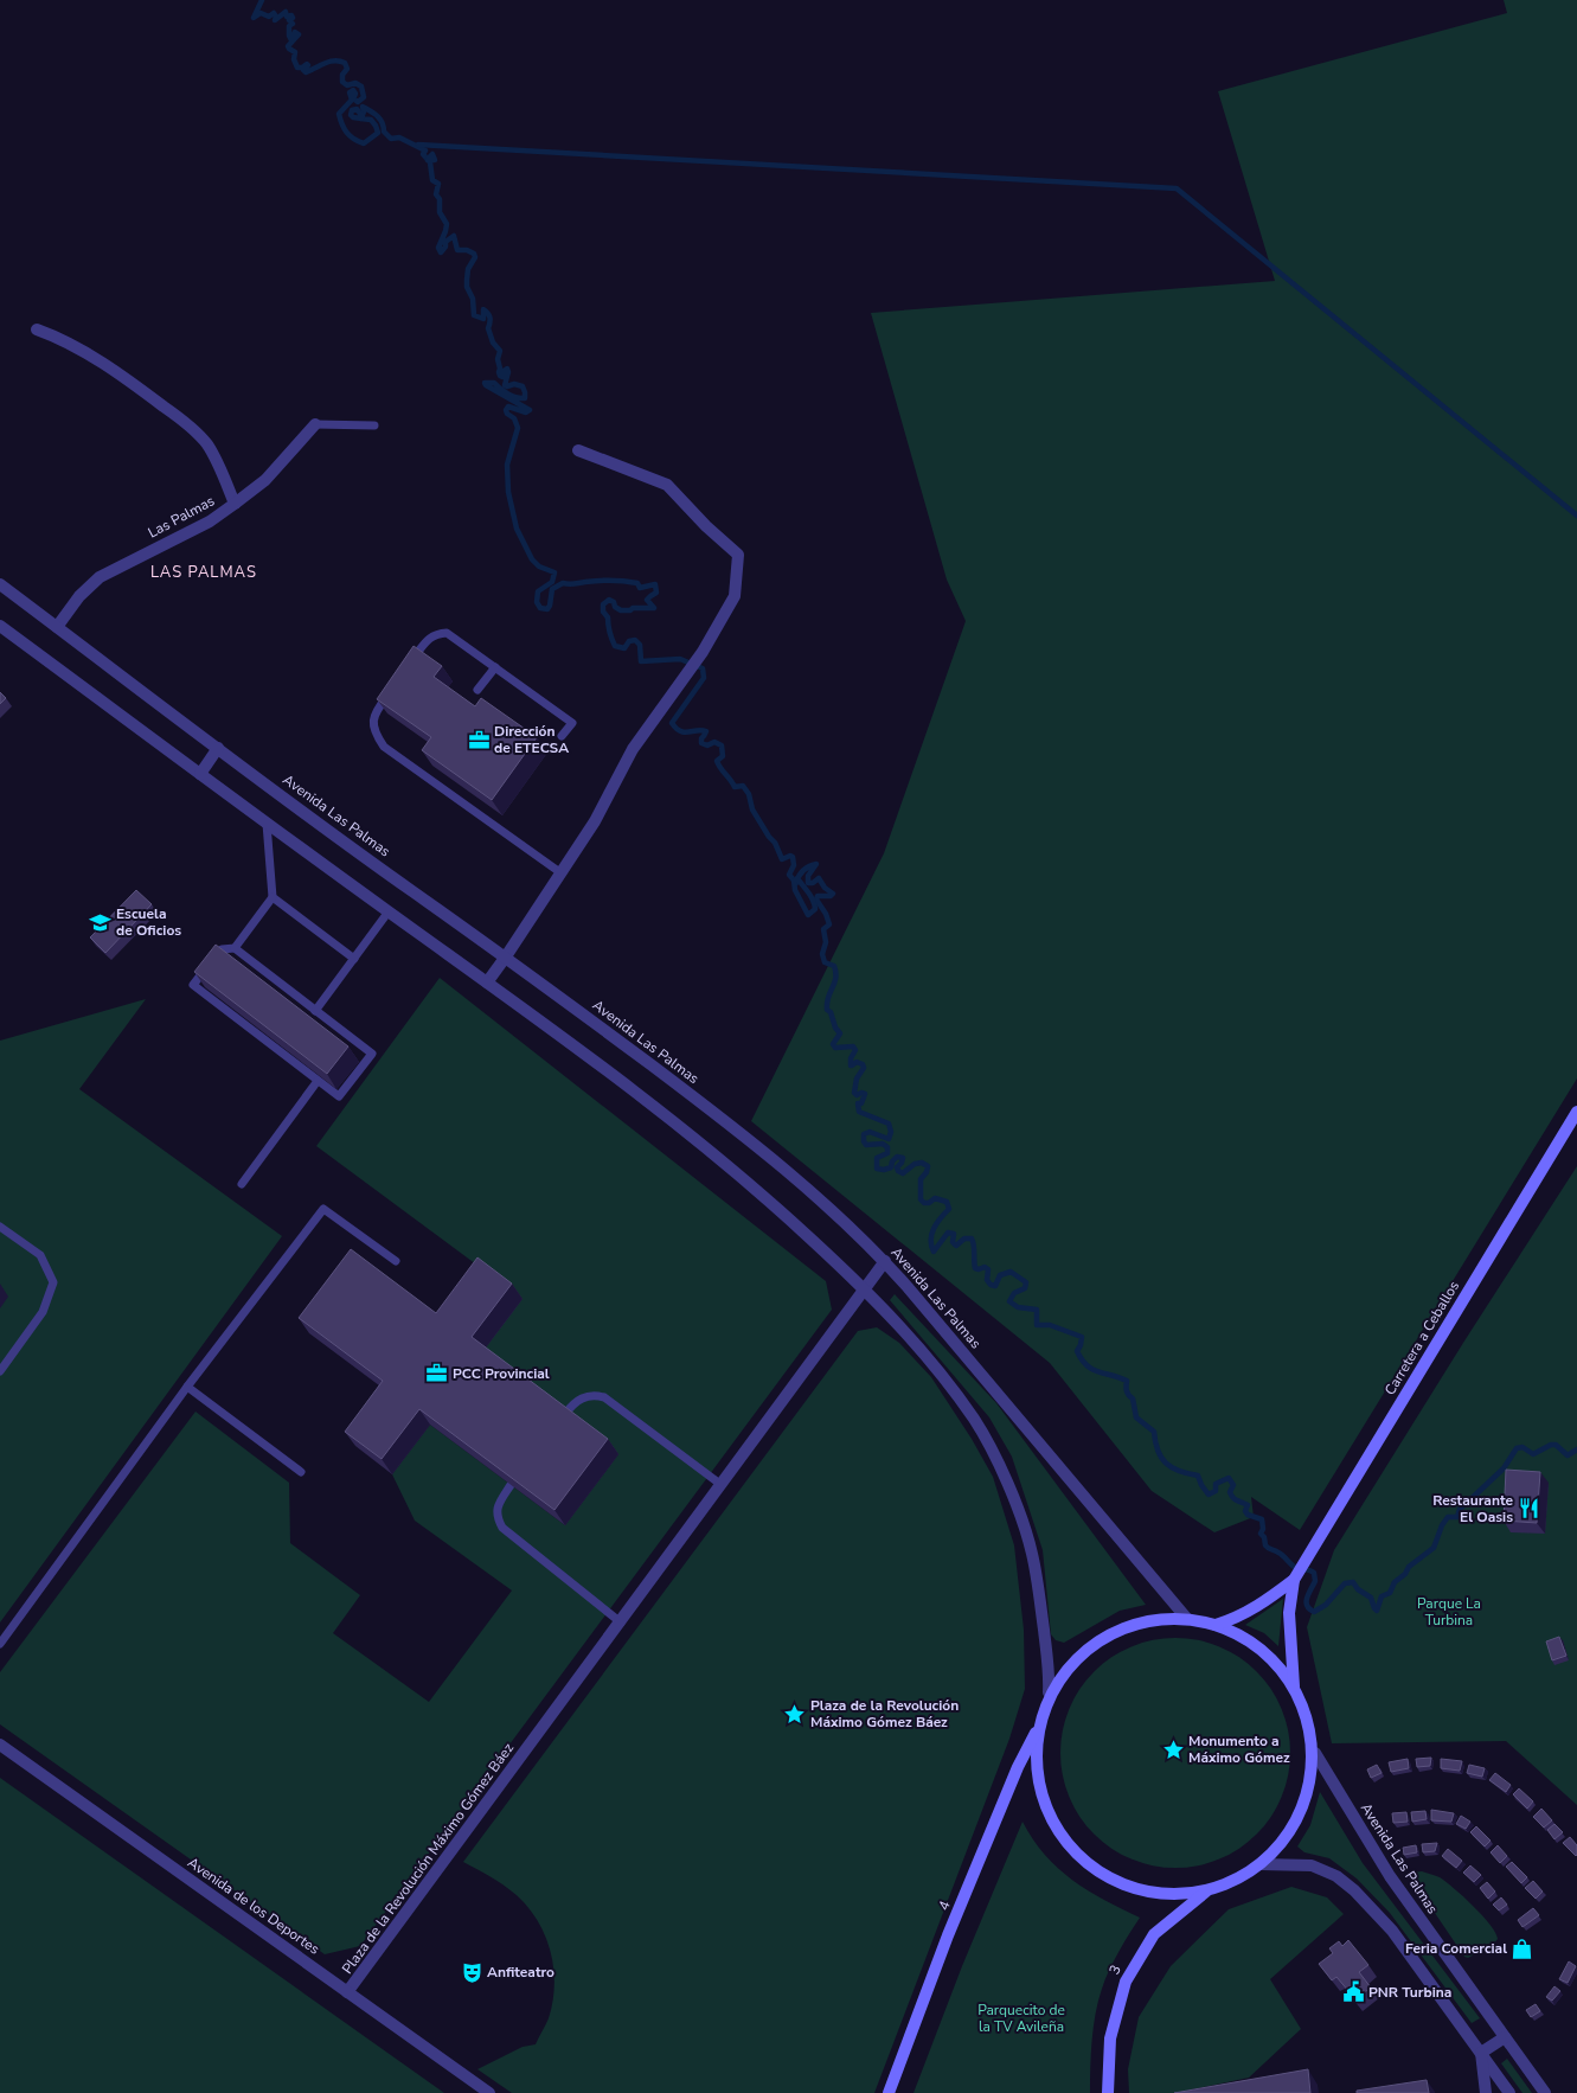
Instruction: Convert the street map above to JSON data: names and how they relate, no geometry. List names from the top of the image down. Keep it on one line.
{"streets":{"main road":["Carretera a Ceballos","4","3"],"street":["Las Palmas","Avenida Las Palmas","Plaza de la Revolución Máximo Gómez Báez","Avenida de los Deportes"]},"crossings":[["Las Palmas","Avenida Las Palmas"],["Avenida Las Palmas","Plaza de la Revolución Máximo Gómez Báez"],["Plaza de la Revolución Máximo Gómez Báez","Avenida de los Deportes"]],"districts":["LAS PALMAS"],"parks":["Parque La Turbina","Parquecito de la TV Avileña"],"places":{"office":["Dirección de ETECSA","PCC Provincial"],"school or university":["Escuela de Oficios"],"restaurant":["Restaurante El Oasis"],"place":["Plaza de la Revolución Máximo Gómez Báez","Monumento a Máximo Gómez"],"shop":["Feria Comercial"],"theatre":["Anfiteatro"],"public building":["PNR Turbina"]}}
